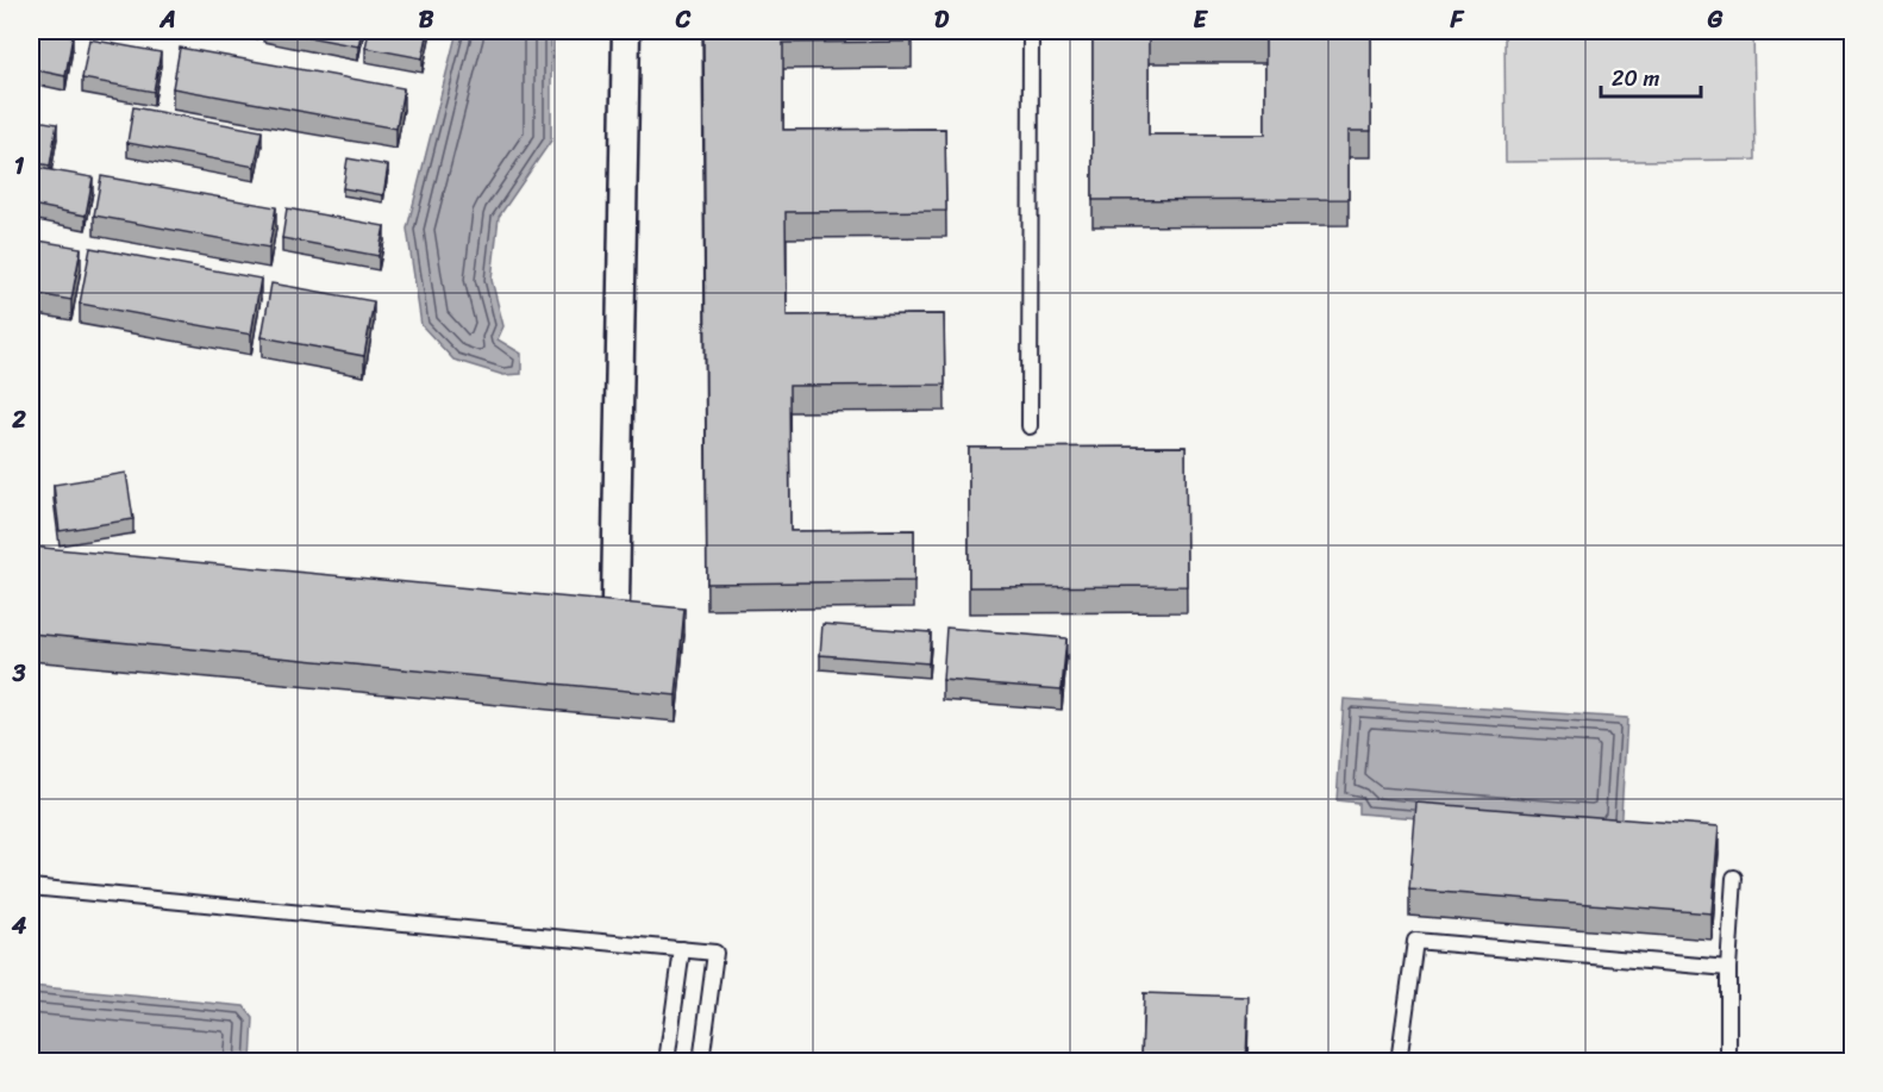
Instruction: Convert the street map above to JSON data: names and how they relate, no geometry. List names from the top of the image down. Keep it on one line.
{"scale_bar":"20 m","grid":{"columns":["A","B","C","D","E","F","G"],"rows":["1","2","3","4"]}}
